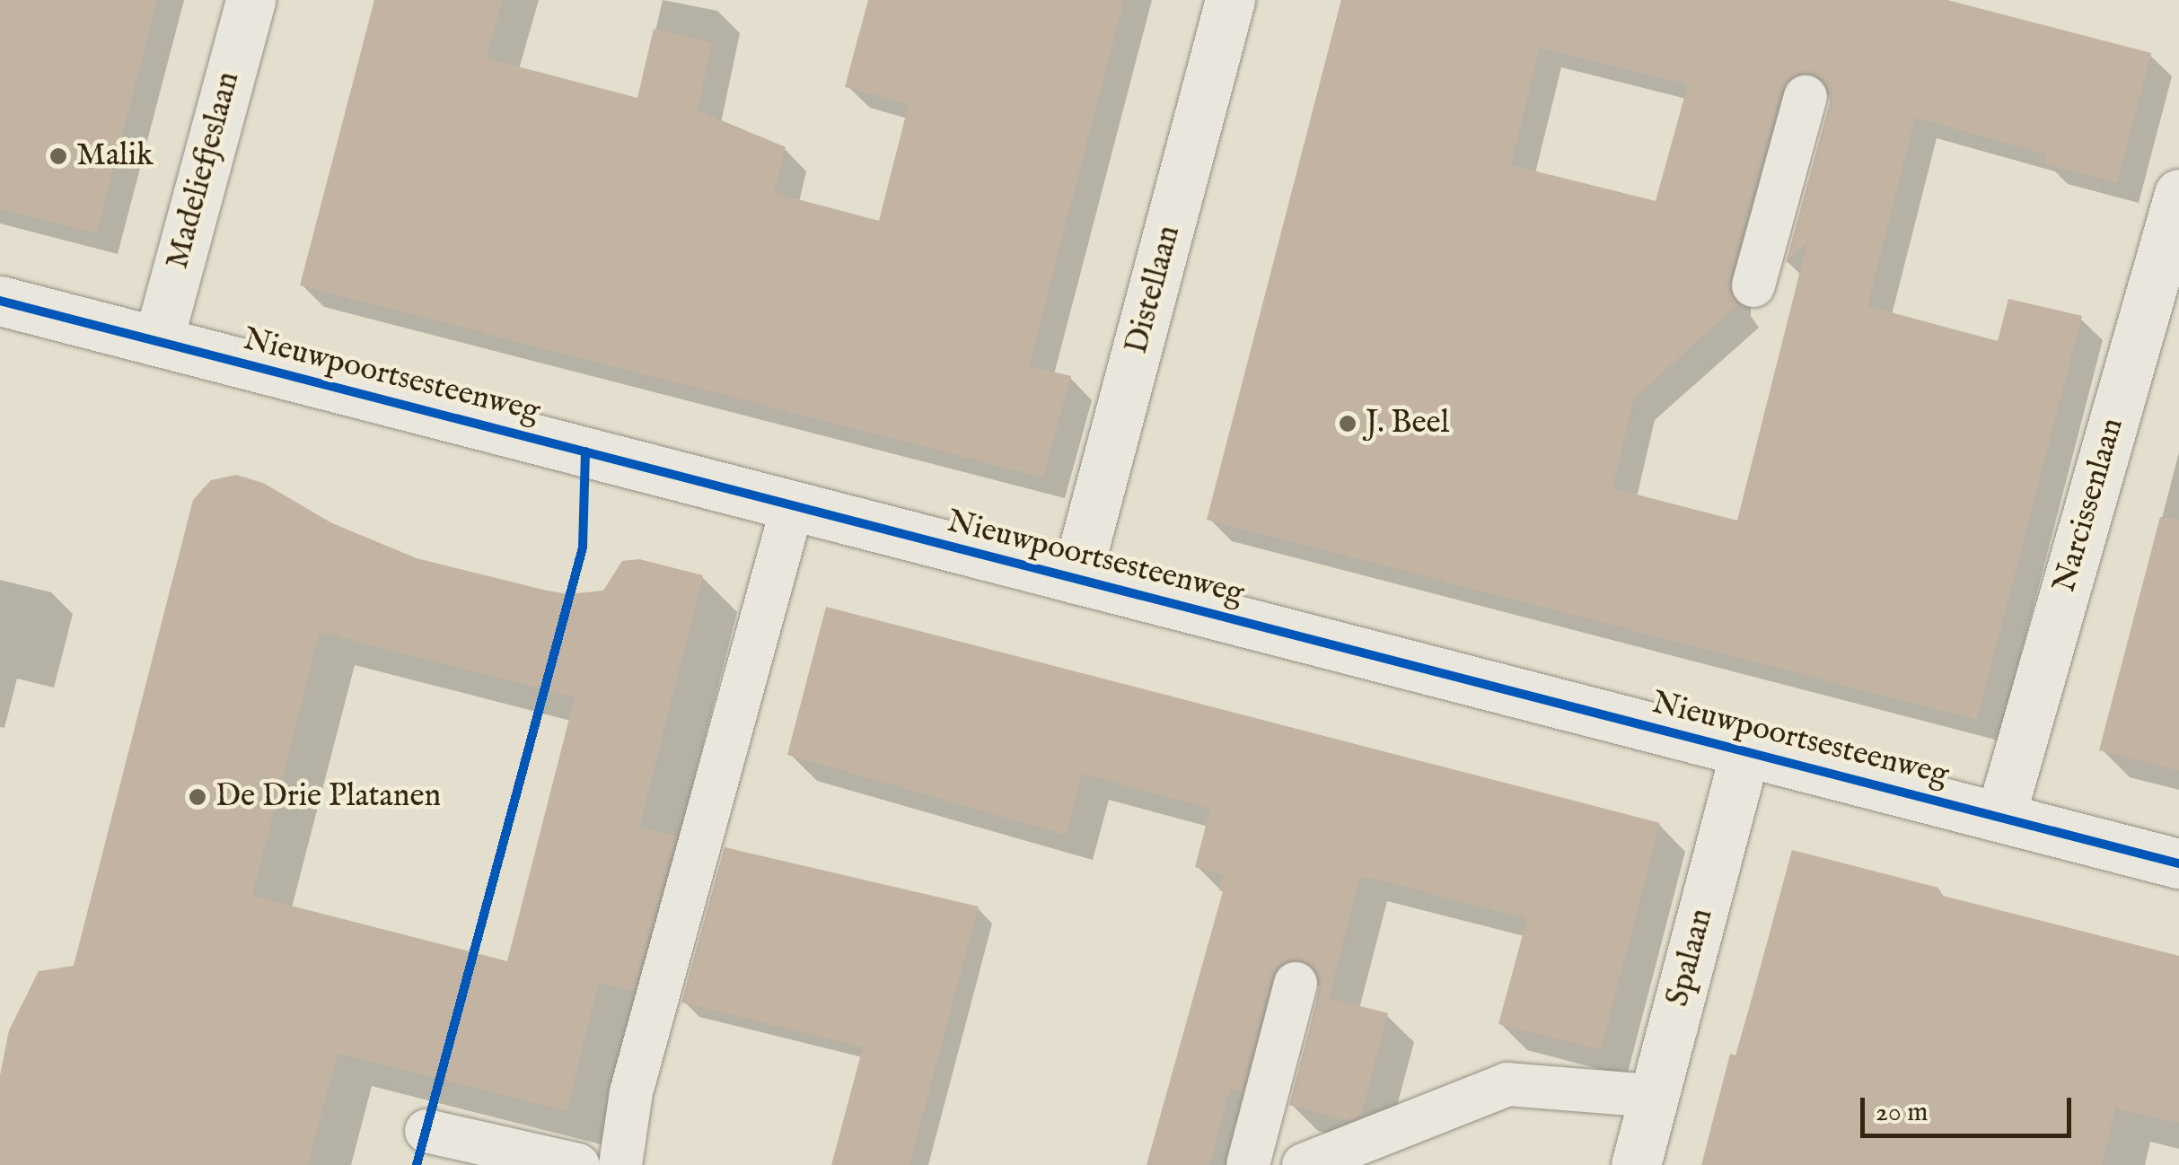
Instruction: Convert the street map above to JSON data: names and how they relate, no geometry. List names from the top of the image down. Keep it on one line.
{"streets":{"main road":["Madeliefjeslaan","Distellaan","Nieuwpoortsesteenweg","Narcissenlaan","Spalaan"]},"crossings":[["Madeliefjeslaan","Nieuwpoortsesteenweg"],["Distellaan","Nieuwpoortsesteenweg"],["Nieuwpoortsesteenweg","Narcissenlaan"],["Nieuwpoortsesteenweg","Spalaan"]],"places":["Malik","J. Beel","De Drie Platanen"],"scale_bar":"20 m"}
